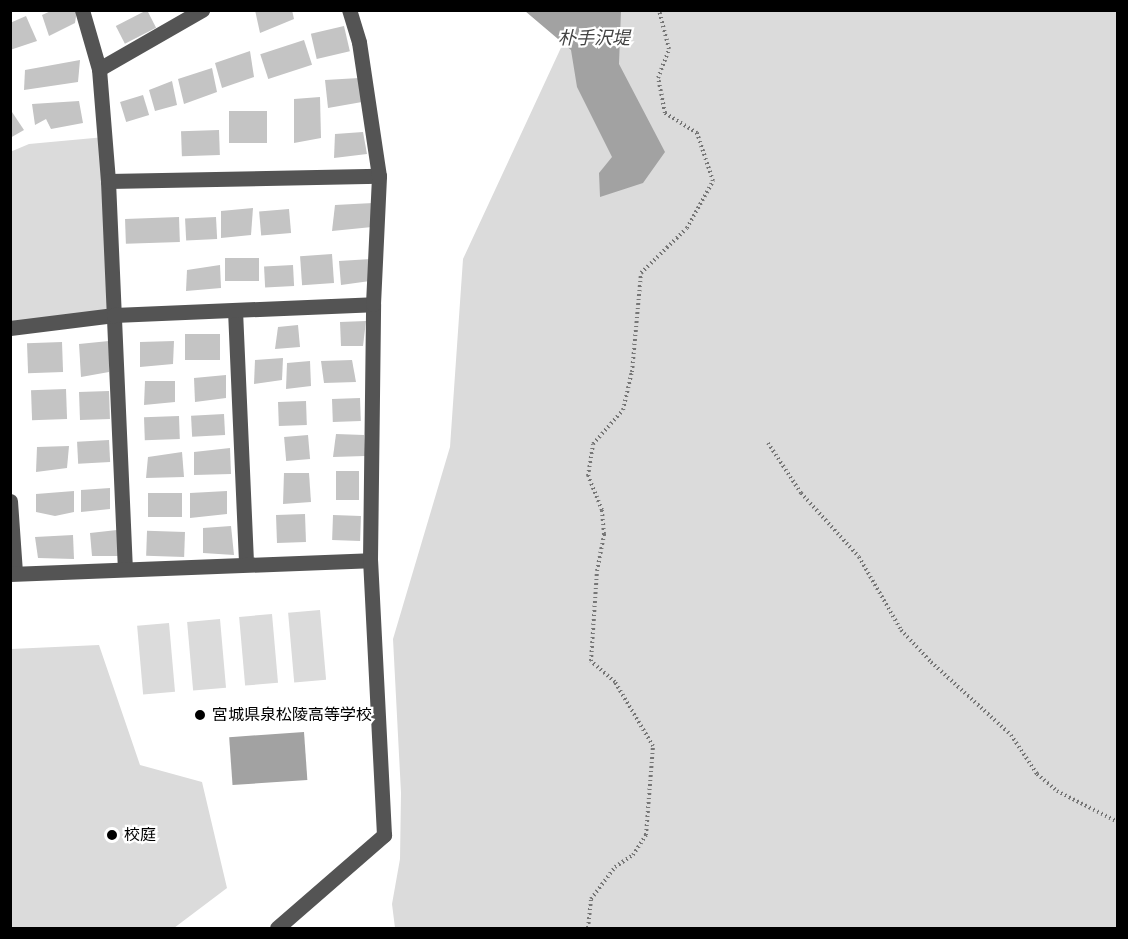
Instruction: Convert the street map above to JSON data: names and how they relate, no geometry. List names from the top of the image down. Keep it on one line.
{"water":["朴手沢堤"],"places":["宮城県泉松陵高等学校","校庭"]}
